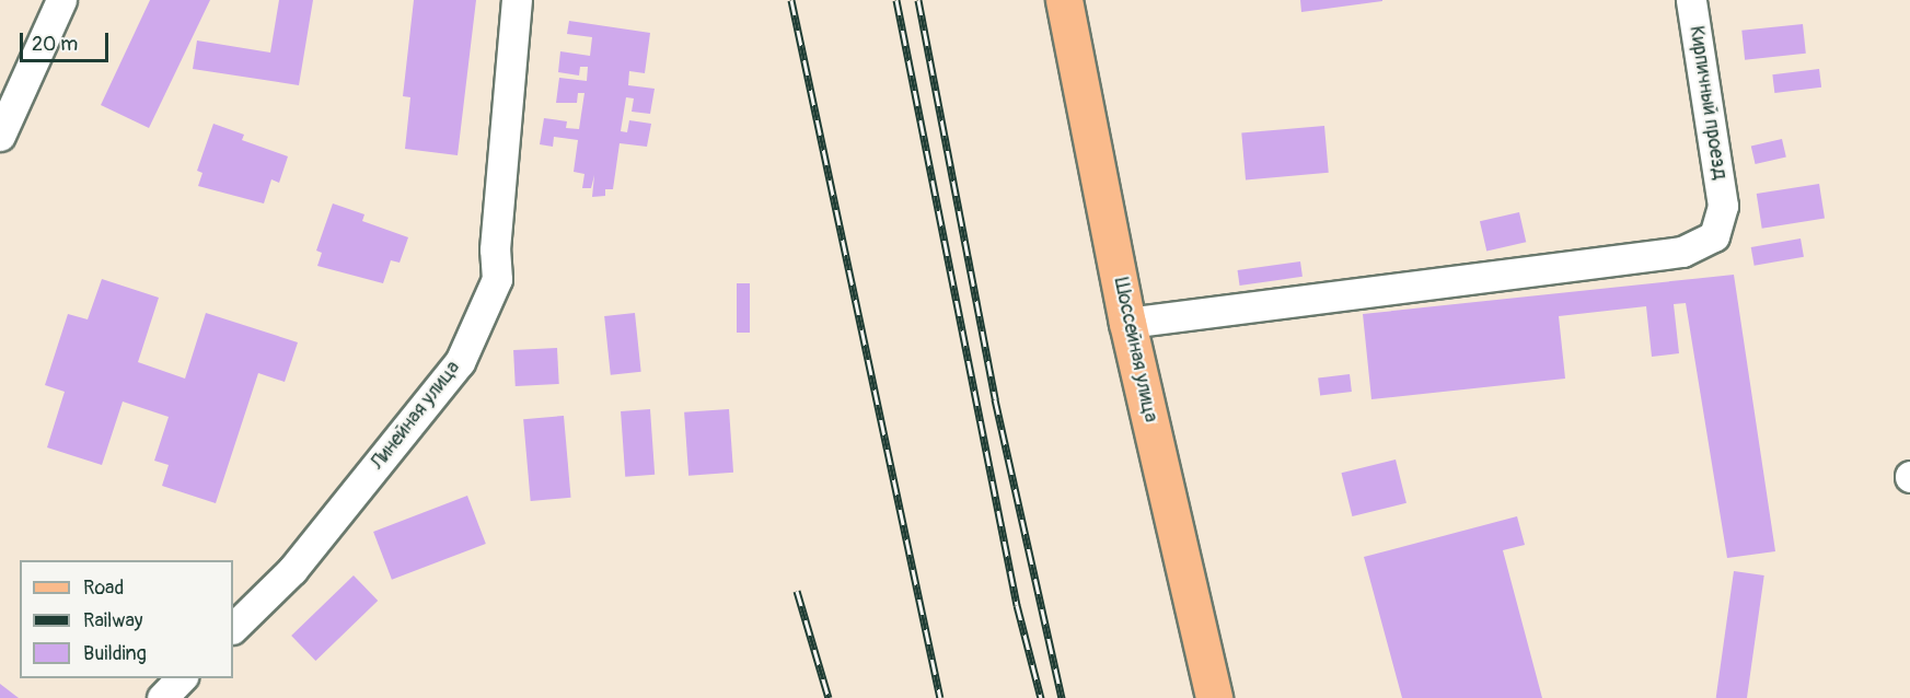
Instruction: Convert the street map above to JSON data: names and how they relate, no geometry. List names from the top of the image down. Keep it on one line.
{"streets":{"main road":["Шоссейная улица"],"street":["Кирпичный проезд","Линейная улица"]},"crossings":[["Кирпичный проезд","Шоссейная улица"]],"legend":["Road","Railway","Building"],"scale_bar":"20 m"}
